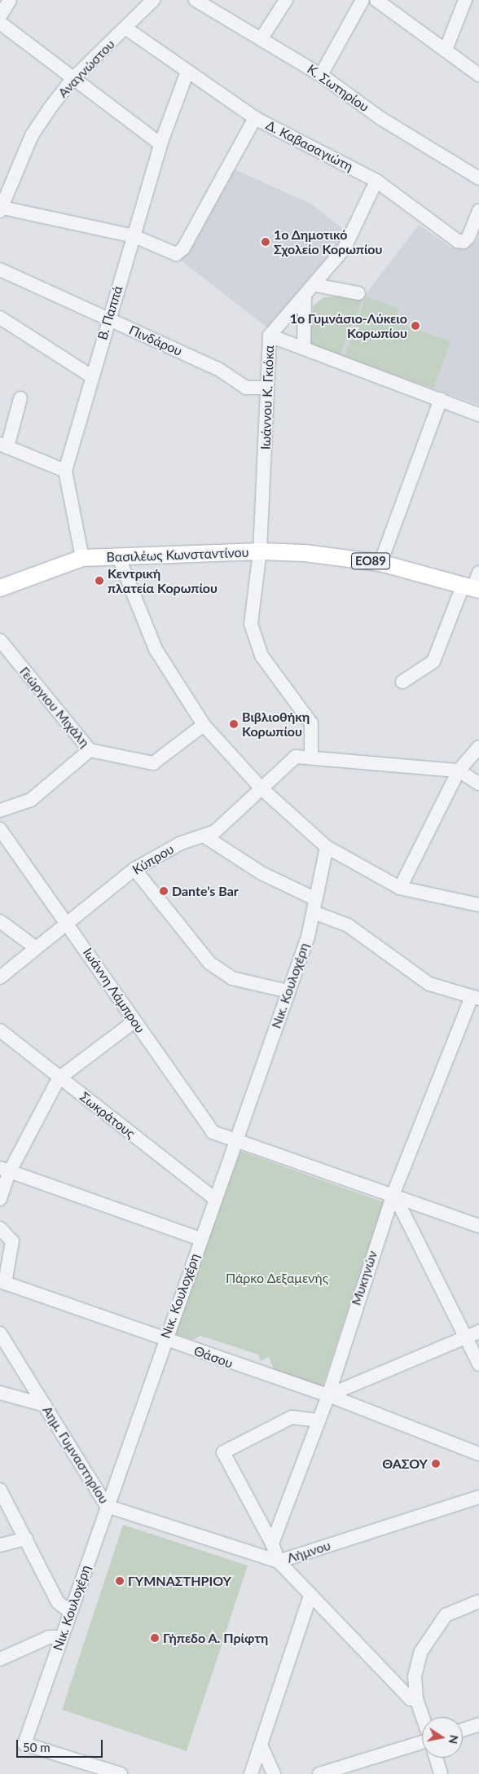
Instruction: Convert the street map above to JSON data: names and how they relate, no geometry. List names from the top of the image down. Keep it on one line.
{"streets":{"main road":["Βασιλέως Κωνσταντίνου","ΕΟ89"],"street":["Αναγνώστου","Κ. Σωτηρίου","Δ. Καβασαγιώτη","Β. Παππά","Πινδάρου","Ιωάννου Κ. Γκιόκα","Γεώργιου Μιχάλη","Κύπρου","Νικ. Κουλοχέρη","Ιωάννη Λάμπρου","Σωκράτους","Μυκηνών","Θάσου","Αημ. Γυμναστηρίου","Λήμνου"]},"crossings":[["Αναγνώστου","Δ. Καβασαγιώτη"],["Δ. Καβασαγιώτη","Β. Παππά"],["Δ. Καβασαγιώτη","Ιωάννου Κ. Γκιόκα"],["Β. Παππά","Πινδάρου"],["Β. Παππά","Βασιλέως Κωνσταντίνου"],["Πινδάρου","Ιωάννου Κ. Γκιόκα"],["Ιωάννου Κ. Γκιόκα","Βασιλέως Κωνσταντίνου"],["Ιωάννου Κ. Γκιόκα","Κύπρου"],["Κύπρου","Ιωάννη Λάμπρου"],["Νικ. Κουλοχέρη","Ιωάννη Λάμπρου"],["Νικ. Κουλοχέρη","Σωκράτους"],["Νικ. Κουλοχέρη","Θάσου"],["Νικ. Κουλοχέρη","Αημ. Γυμναστηρίου"],["Ιωάννη Λάμπρου","Μυκηνών"],["Μυκηνών","Θάσου"],["Μυκηνών","Λήμνου"],["Αημ. Γυμναστηρίου","Λήμνου"]],"parks":["Πάρκο Δεξαμενής"],"places":["1ο Δημοτικό Σχολείο Κορωπίου","1ο Γυμνάσιο-Λύκειο Κορωπίου","Κεντρική πλατεία Κορωπίου","Βιβλιοθήκη Κορωπίου","Dante’s Bar","ΘΑΣΟΥ","ΓΥΜΝΑΣΤΗΡΙΟΥ","Γήπεδο Α. Πρίφτη"],"scale_bar":"50 m","north":"right"}
